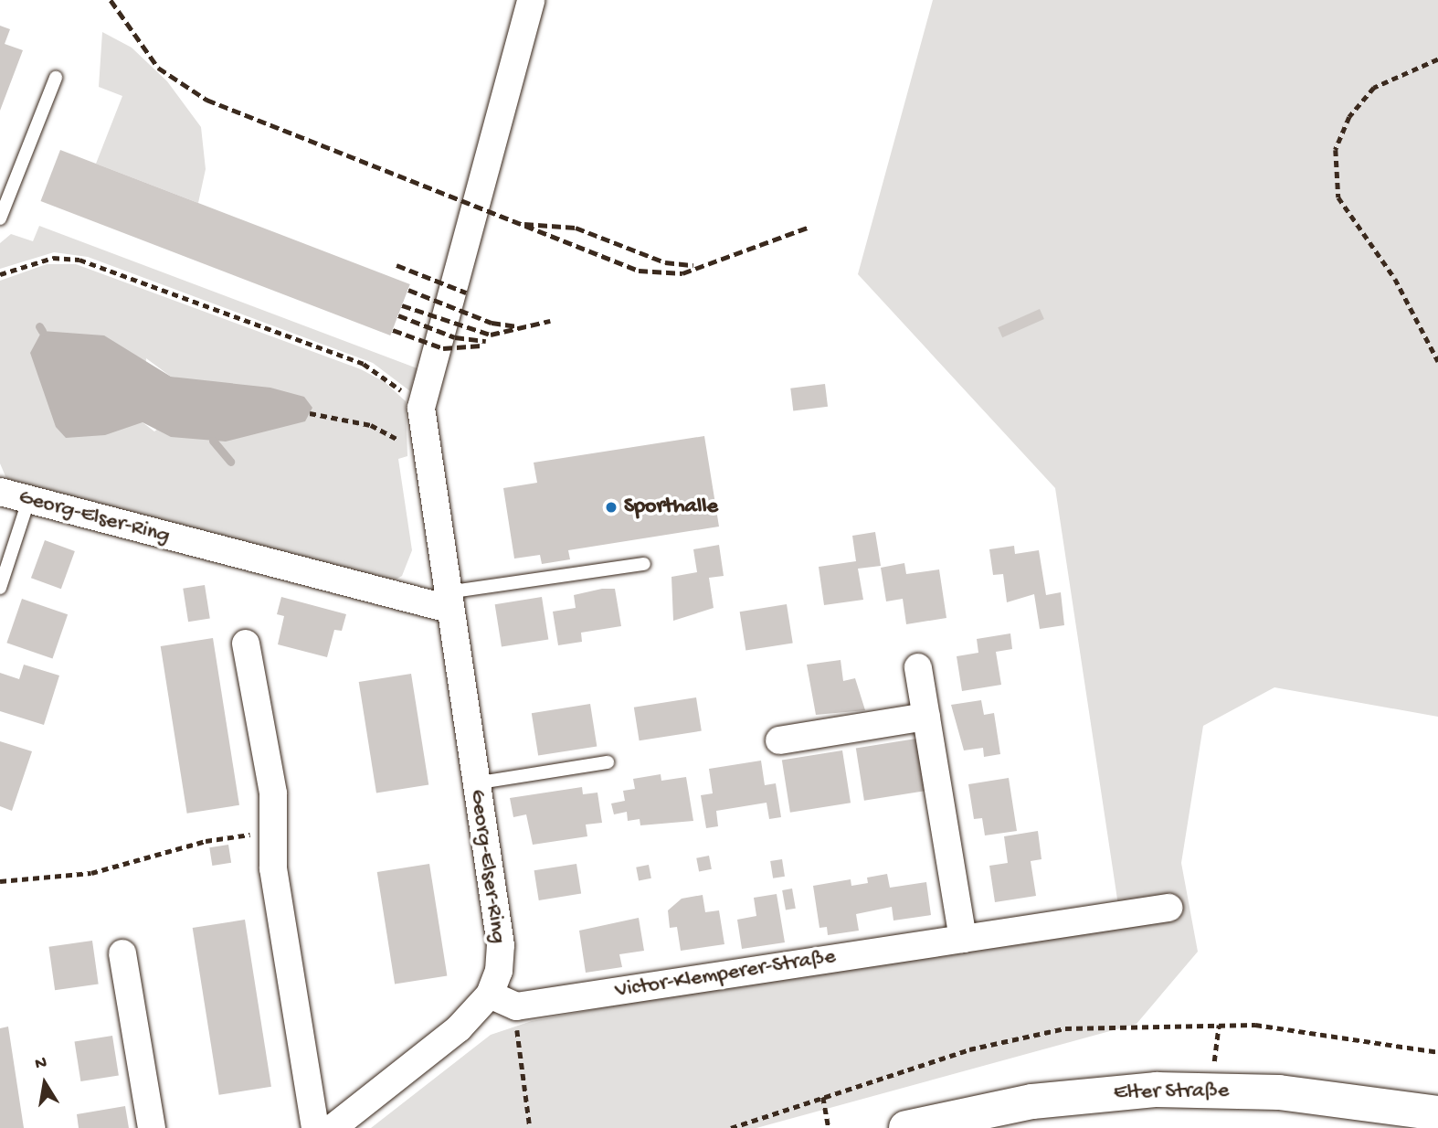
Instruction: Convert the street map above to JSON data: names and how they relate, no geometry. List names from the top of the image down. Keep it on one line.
{"streets":{"main road":["Elter Straße"],"street":["Georg-Elser-Ring","Victor-Klemperer-Straße"]},"places":["Sporthalle"],"north":"top"}
